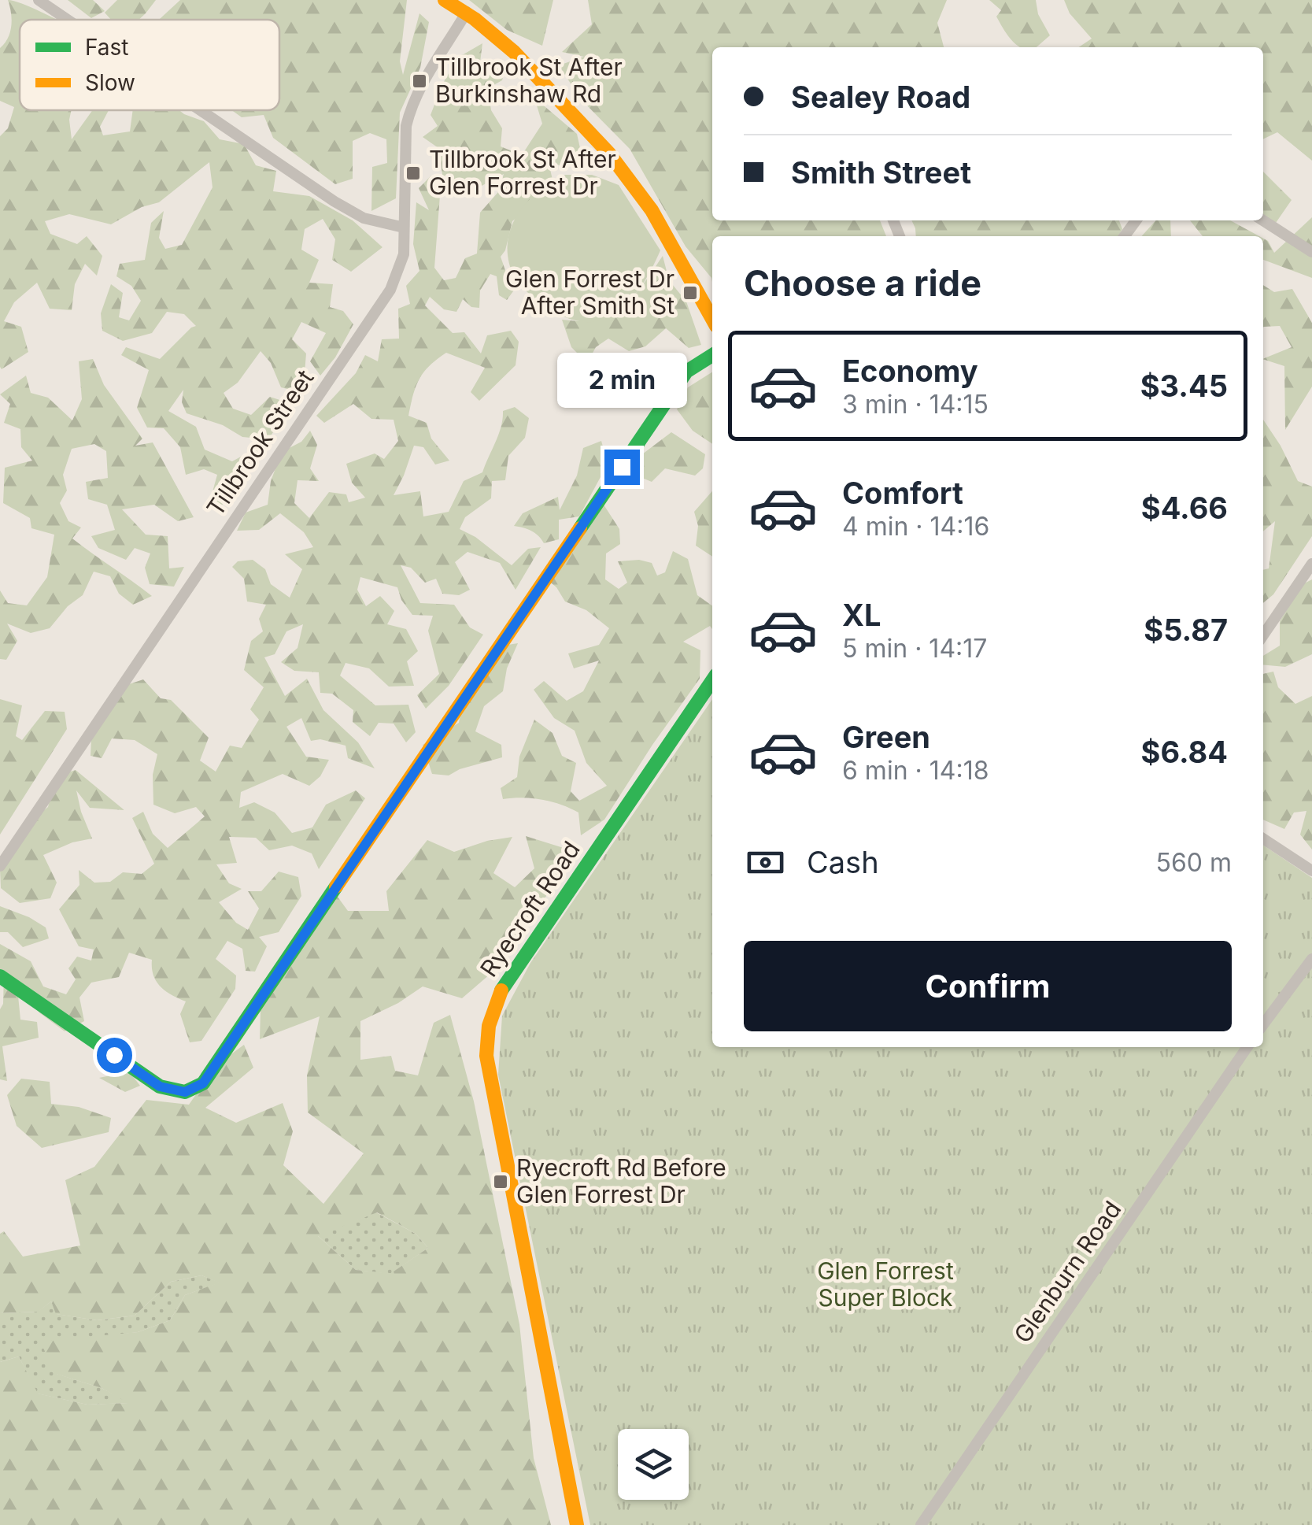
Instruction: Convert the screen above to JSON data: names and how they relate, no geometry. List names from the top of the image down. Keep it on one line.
{"streets":{"street":["Tillbrook Street","Ryecroft Road","Glenburn Road"]},"parks":["Glen Forrest Super Block"],"places":{"transit":["Tillbrook St After Burkinshaw Rd","Tillbrook St After Glen Forrest Dr","Glen Forrest Dr After Smith St","Ryecroft Rd Before Glen Forrest Dr"]},"legend":["Fast","Slow"],"page":{"banner":["Sealey Road","Smith Street"],"heading":"Choose a ride","list":[{"name":"Economy","note":"3 min · 14:15","value":"$3.45"},{"name":"Comfort","note":"4 min · 14:16","value":"$4.66"},{"name":"XL","note":"5 min · 14:17","value":"$5.87"},{"name":"Green","note":"6 min · 14:18","value":"$6.84"}],"bubble":"2 min","pay":["Cash","560 m"],"buttons":"Confirm"}}
